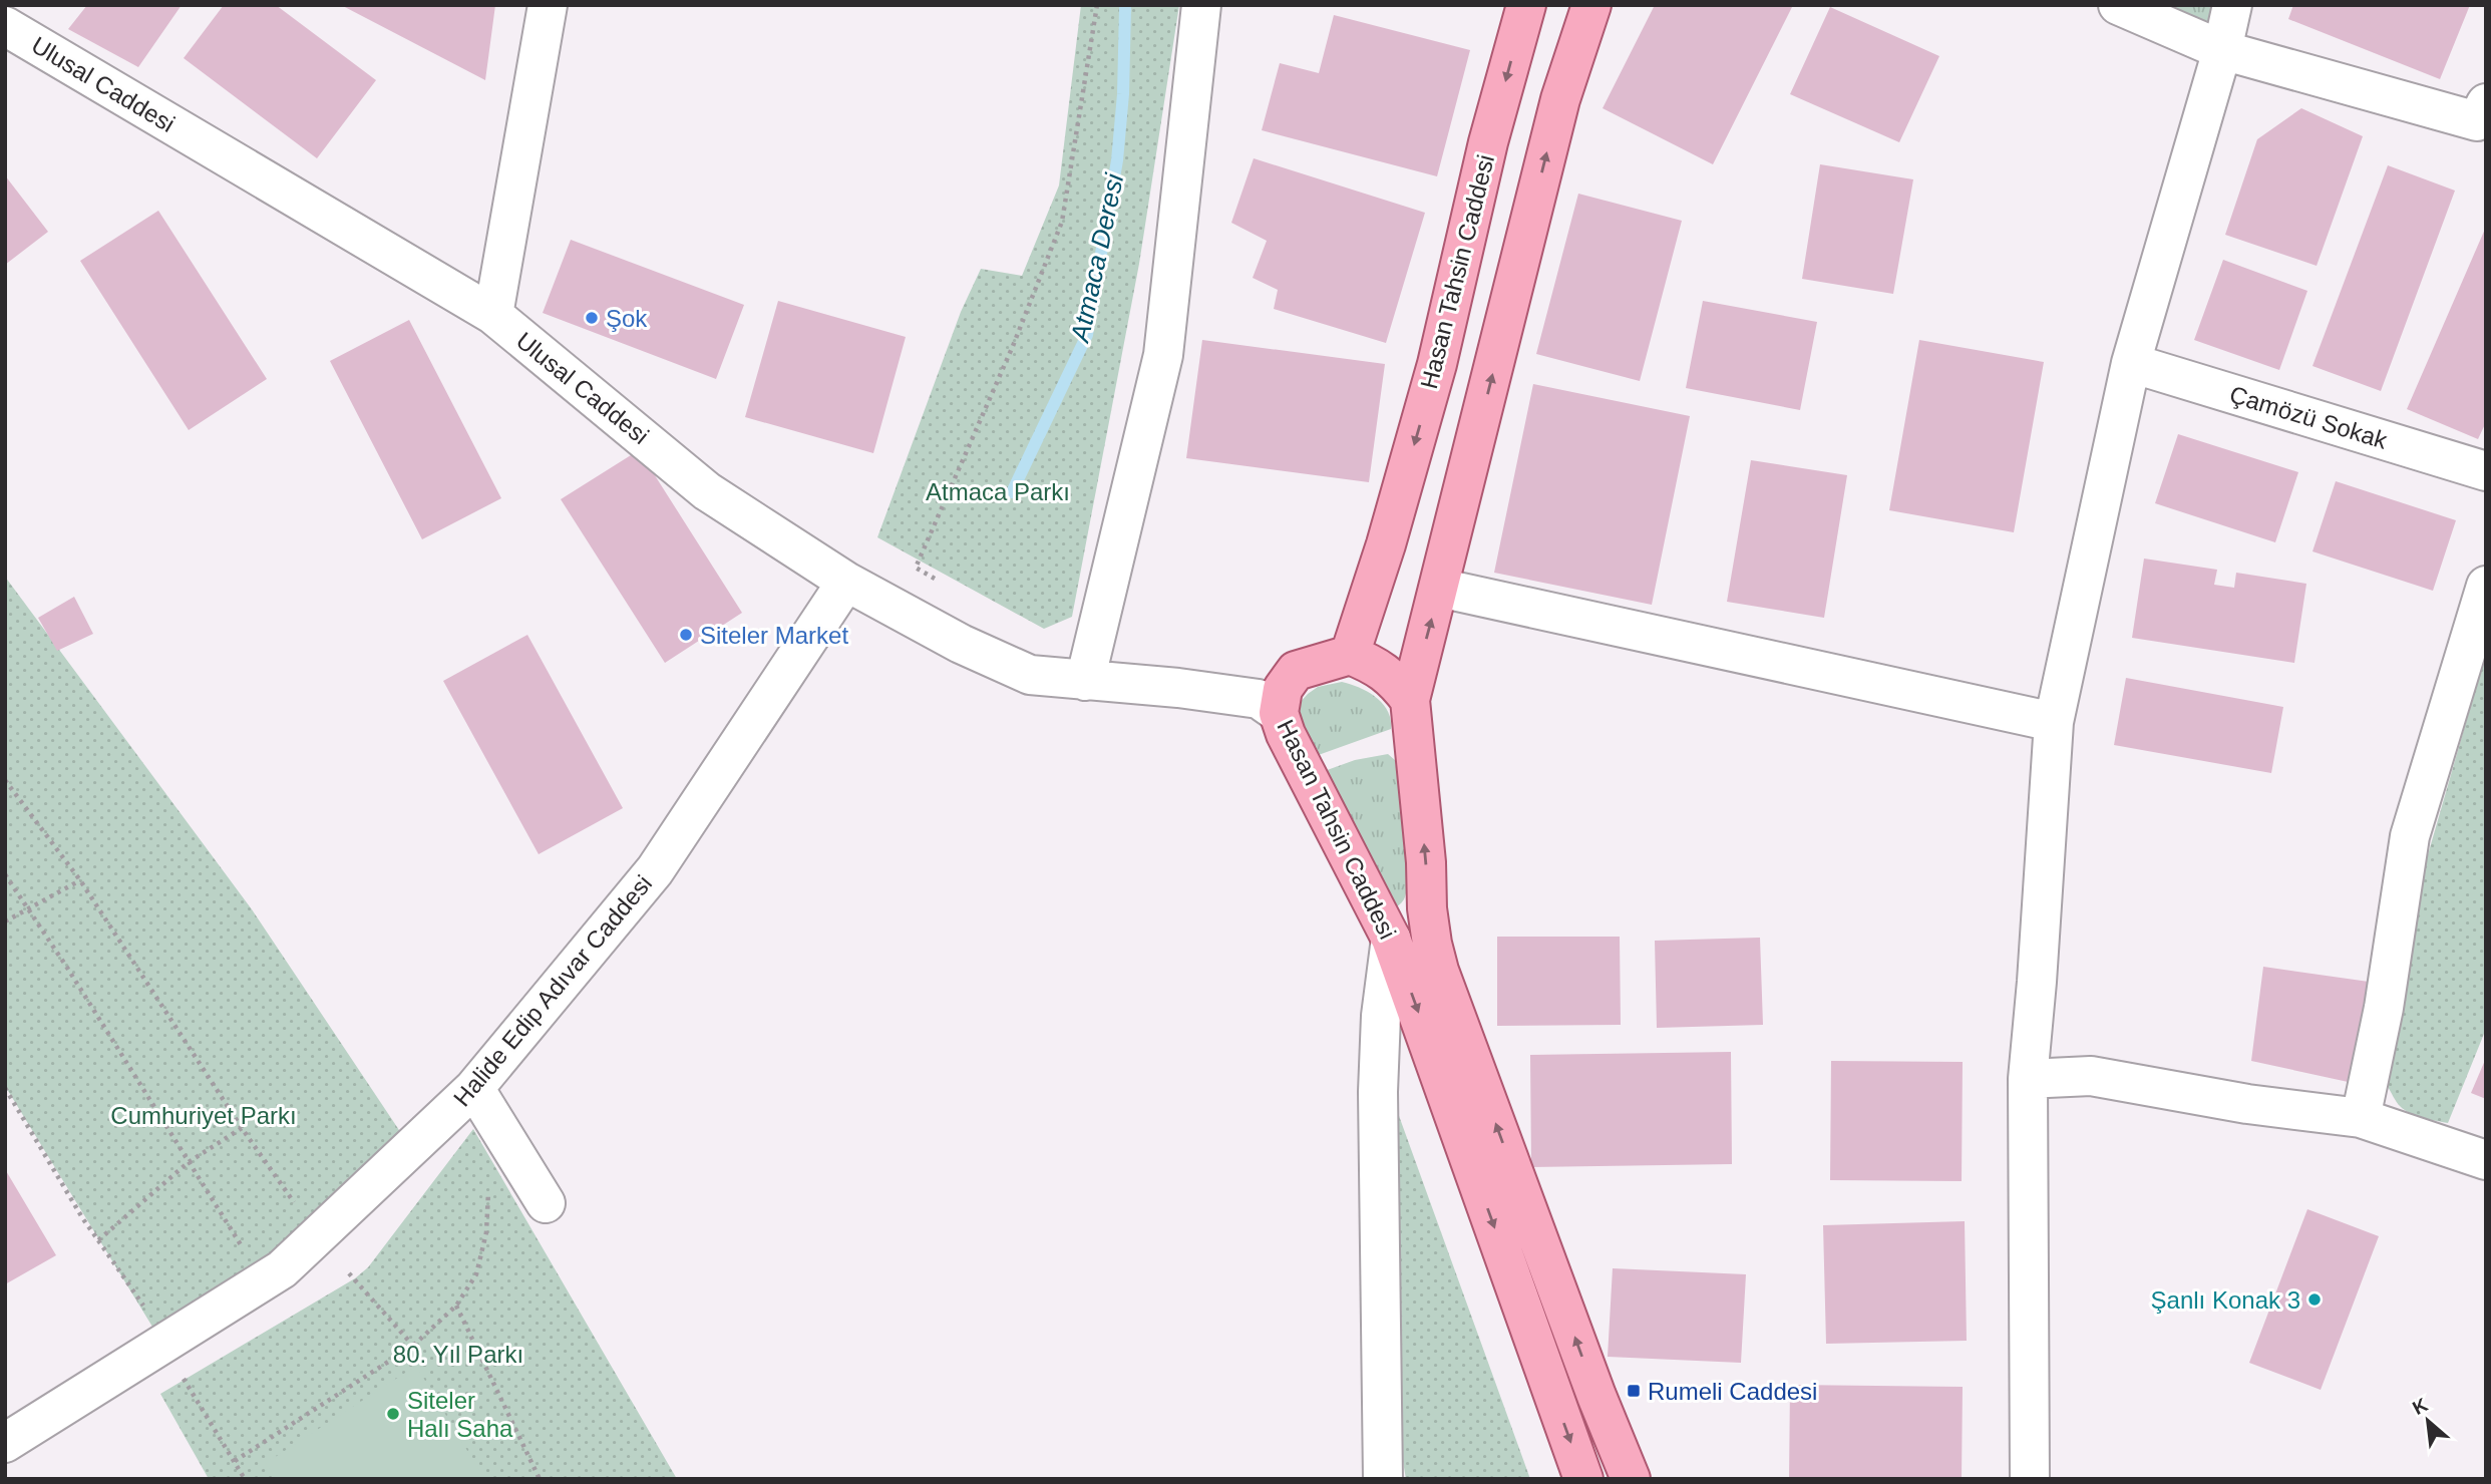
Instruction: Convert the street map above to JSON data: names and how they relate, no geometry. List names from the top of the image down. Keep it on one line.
{"streets":{"main road":["Hasan Tahsin Caddesi"],"street":["Ulusal Caddesi","Çamözü Sokak","Halide Edip Adıvar Caddesi"]},"crossings":[["Ulusal Caddesi","Halide Edip Adıvar Caddesi"]],"water":["Atmaca Deresi"],"parks":["Atmaca Parkı","Cumhuriyet Parkı","80. Yıl Parkı"],"places":{"other":["Şok","Siteler Market","Şanlı Konak 3","Siteler Halı Saha"],"transit":["Rumeli Caddesi"]},"north":"top left"}
